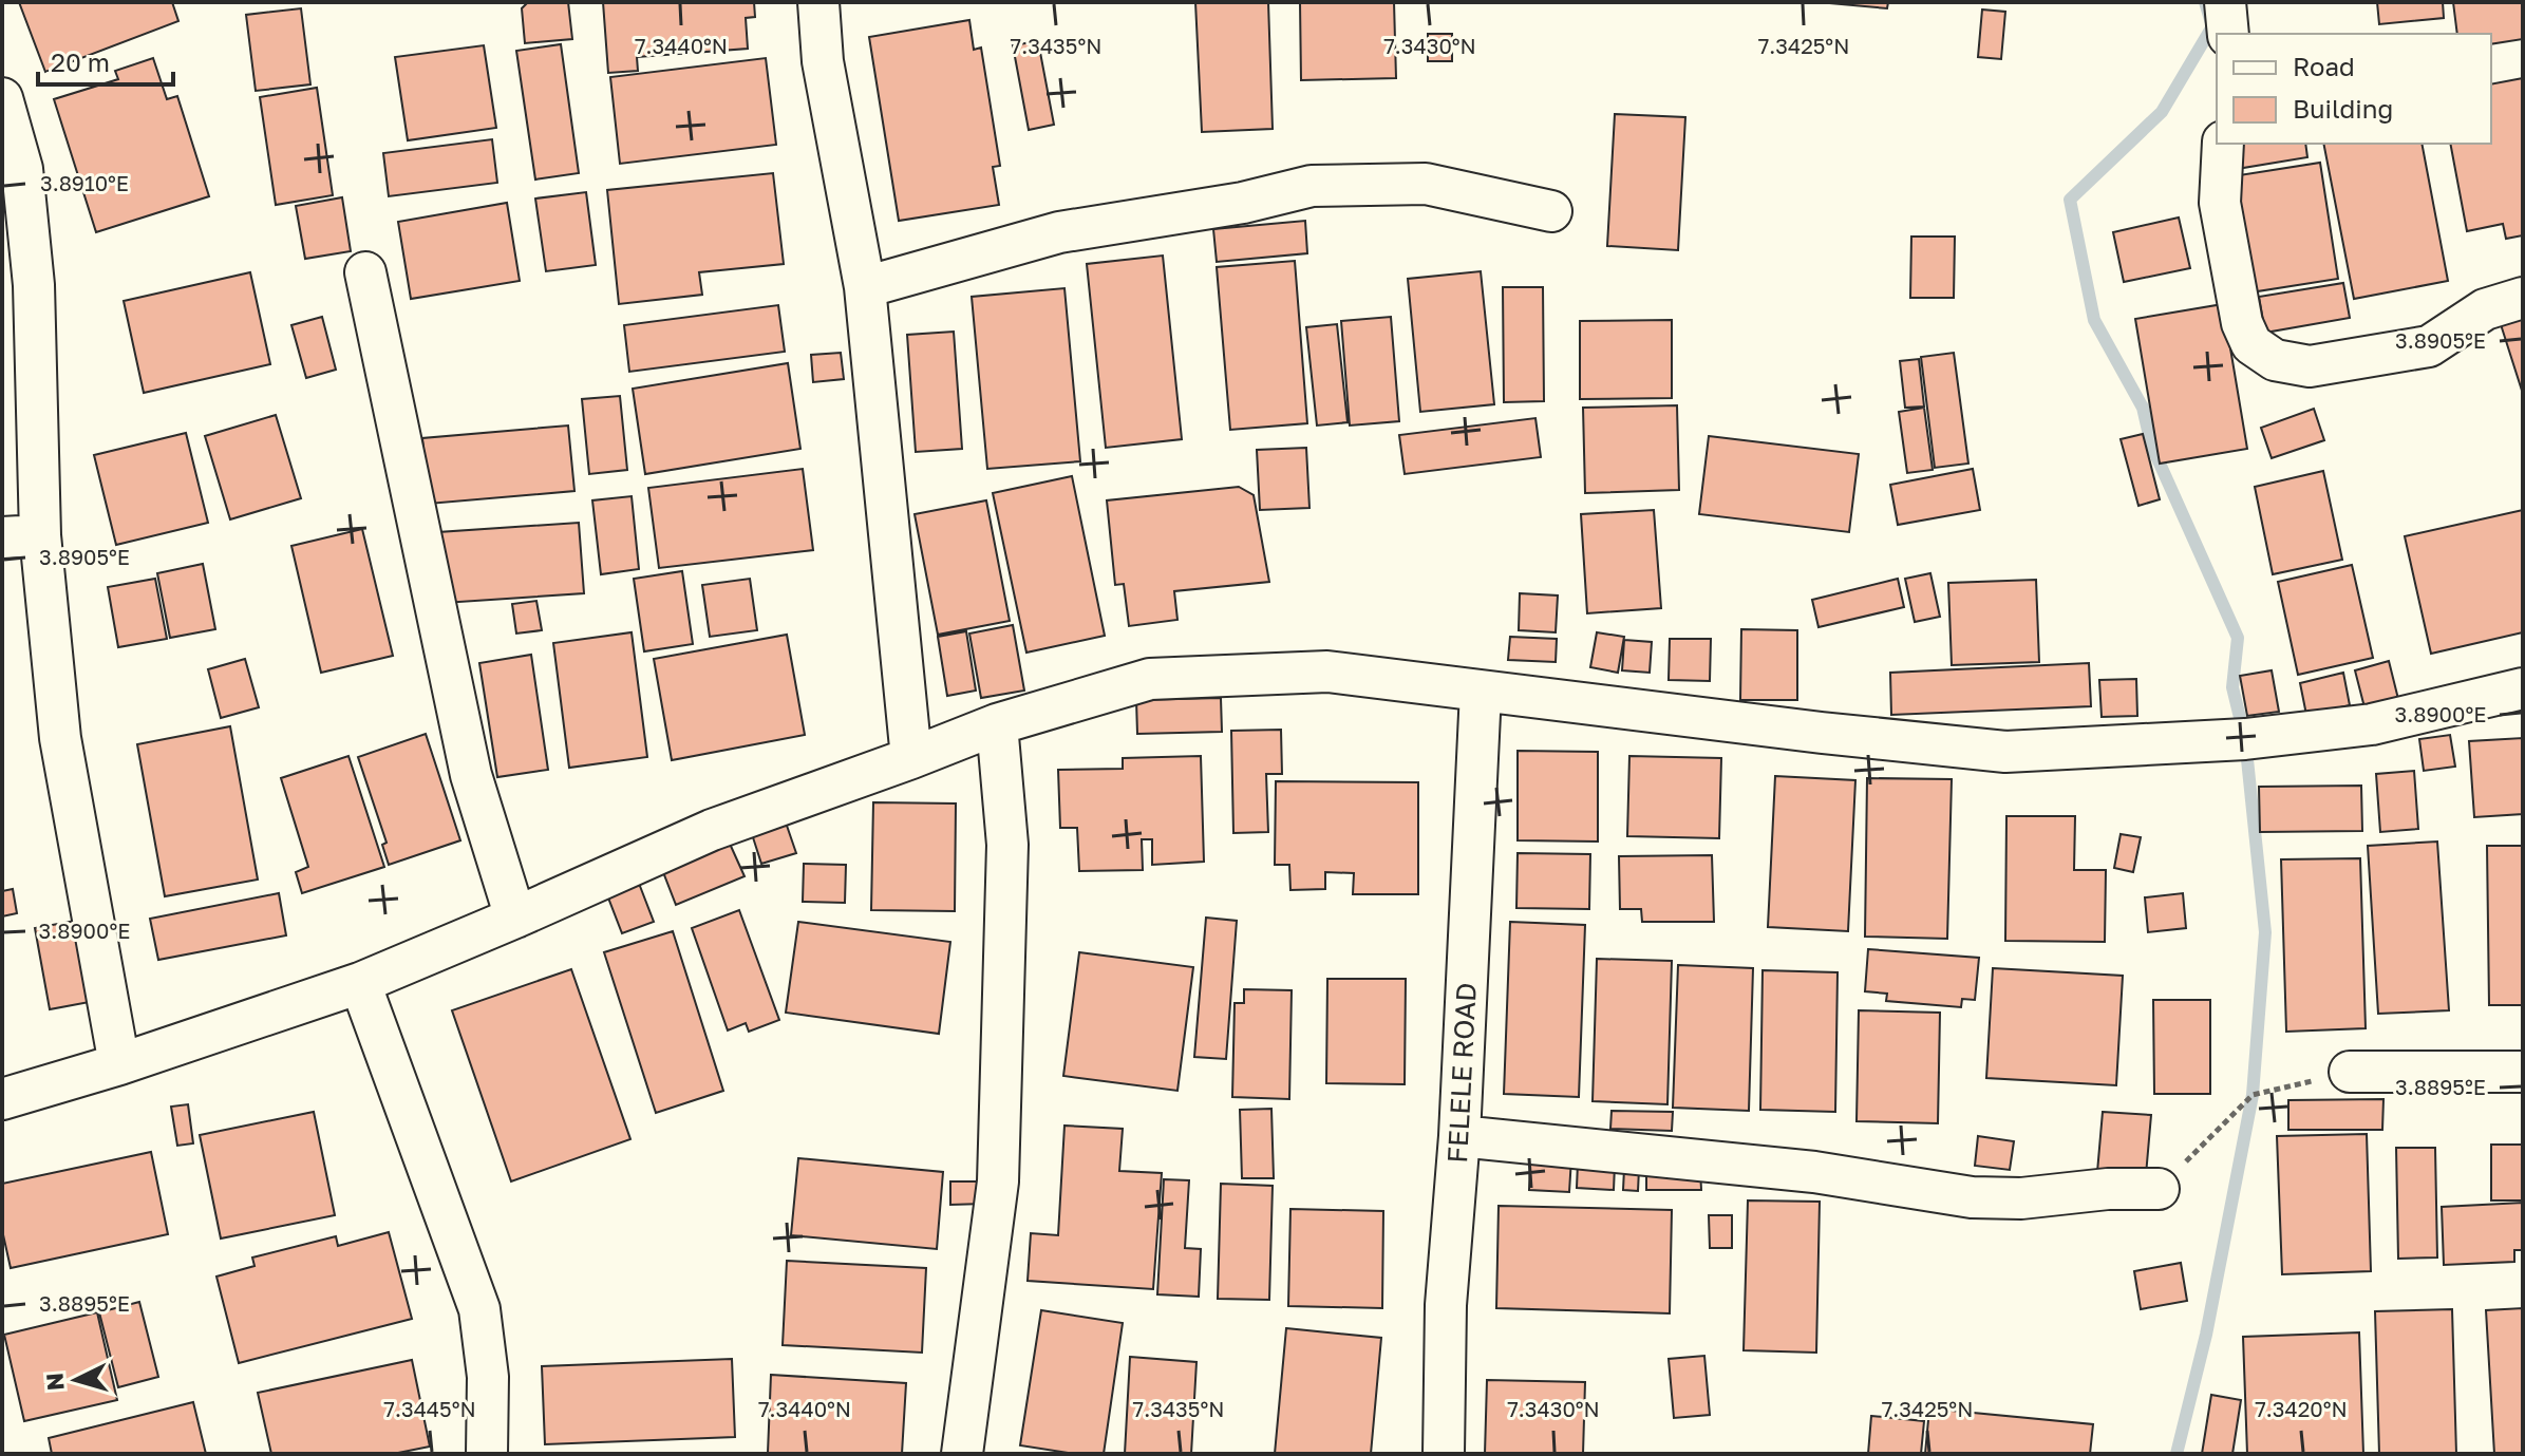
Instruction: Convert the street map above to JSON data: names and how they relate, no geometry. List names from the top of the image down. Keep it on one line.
{"streets":{"street":["FELELE ROAD"]},"legend":["Road","Building"],"scale_bar":"20 m","north":"left","coordinates":["7.3440°N","7.3430°N","7.3425°N","7.3435°N","3.8910°E","3.8905°E","3.8900°E","3.8895°E","7.3445°N","7.3420°N"]}
